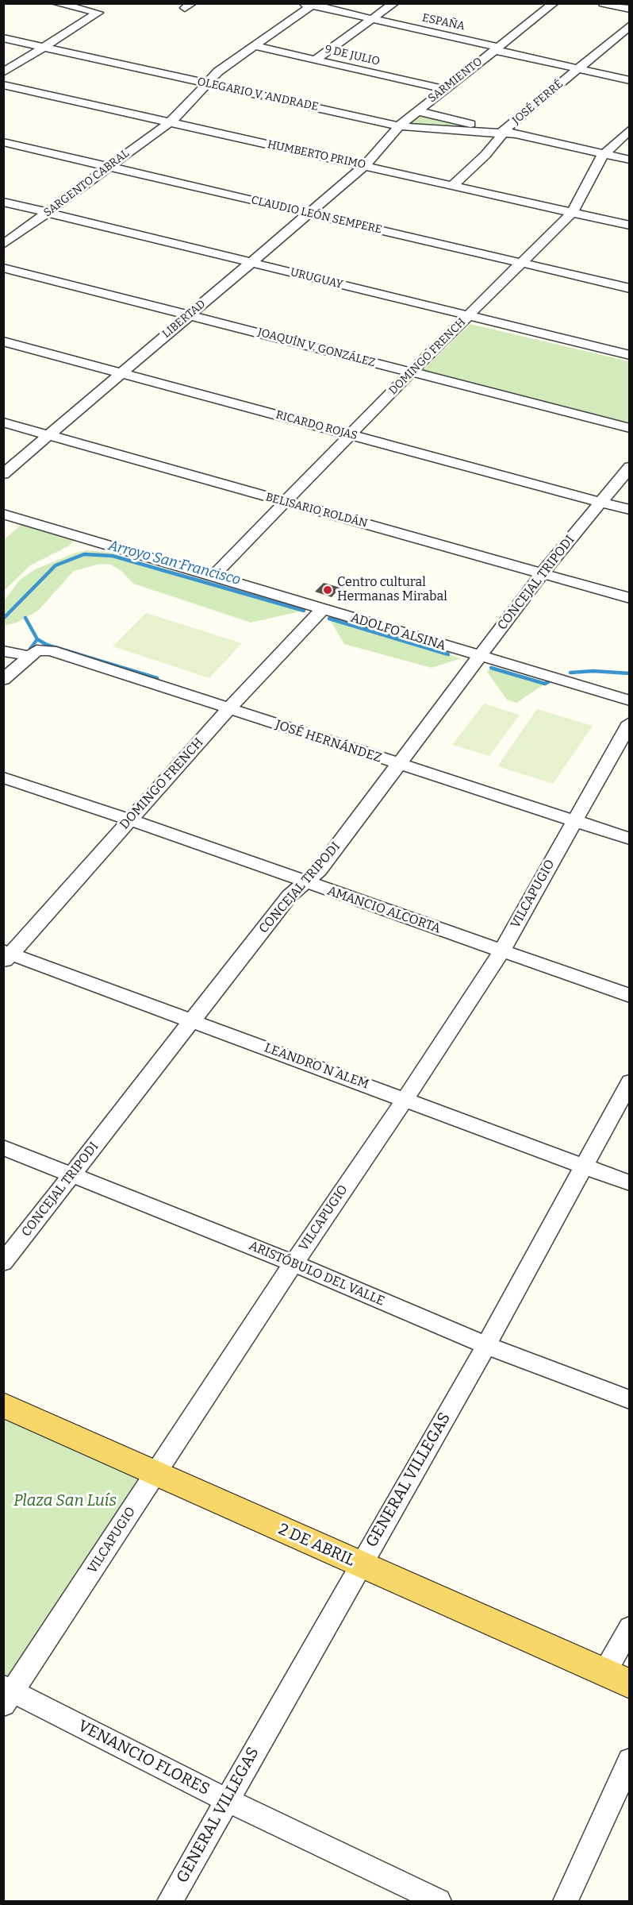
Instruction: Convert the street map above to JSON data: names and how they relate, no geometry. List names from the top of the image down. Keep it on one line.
{"streets":{"main road":["2 DE ABRIL"],"street":["ESPAÑA","9 DE JULIO","SARMIENTO","OLEGARIO V. ANDRADE","JOSÉ FERRÉ","HUMBERTO PRIMO","SARGENTO CABRAL","CLAUDIO LEÓN SEMPERE","URUGUAY","LIBERTAD","JOAQUÍN V. GONZÁLEZ","DOMINGO FRENCH","RICARDO ROJAS","BELISARIO ROLDÁN","CONCEJAL TRIPODI","ADOLFO ALSINA","JOSÉ HERNÁNDEZ","VILCAPUGIO","AMANCIO ALCORTA","LEANDRO N ALEM","ARISTÓBULO DEL VALLE","GENERAL VILLEGAS","VENANCIO FLORES"]},"crossings":[["ESPAÑA","SARMIENTO"],["ESPAÑA","JOSÉ FERRÉ"],["ESPAÑA","SARGENTO CABRAL"],["9 DE JULIO","SARMIENTO"],["9 DE JULIO","SARGENTO CABRAL"],["SARMIENTO","OLEGARIO V. ANDRADE"],["SARMIENTO","HUMBERTO PRIMO"],["SARMIENTO","LIBERTAD"],["OLEGARIO V. ANDRADE","JOSÉ FERRÉ"],["OLEGARIO V. ANDRADE","SARGENTO CABRAL"],["OLEGARIO V. ANDRADE","DOMINGO FRENCH"],["JOSÉ FERRÉ","HUMBERTO PRIMO"],["HUMBERTO PRIMO","SARGENTO CABRAL"],["HUMBERTO PRIMO","LIBERTAD"],["HUMBERTO PRIMO","DOMINGO FRENCH"],["SARGENTO CABRAL","CLAUDIO LEÓN SEMPERE"],["SARGENTO CABRAL","URUGUAY"],["CLAUDIO LEÓN SEMPERE","LIBERTAD"],["CLAUDIO LEÓN SEMPERE","DOMINGO FRENCH"],["URUGUAY","LIBERTAD"],["URUGUAY","DOMINGO FRENCH"],["LIBERTAD","JOAQUÍN V. GONZÁLEZ"],["LIBERTAD","RICARDO ROJAS"],["LIBERTAD","BELISARIO ROLDÁN"],["JOAQUÍN V. GONZÁLEZ","DOMINGO FRENCH"],["DOMINGO FRENCH","RICARDO ROJAS"],["DOMINGO FRENCH","BELISARIO ROLDÁN"],["DOMINGO FRENCH","ADOLFO ALSINA"],["DOMINGO FRENCH","JOSÉ HERNÁNDEZ"],["DOMINGO FRENCH","AMANCIO ALCORTA"],["DOMINGO FRENCH","LEANDRO N ALEM"],["RICARDO ROJAS","CONCEJAL TRIPODI"],["BELISARIO ROLDÁN","CONCEJAL TRIPODI"],["CONCEJAL TRIPODI","ADOLFO ALSINA"],["CONCEJAL TRIPODI","JOSÉ HERNÁNDEZ"],["CONCEJAL TRIPODI","AMANCIO ALCORTA"],["CONCEJAL TRIPODI","LEANDRO N ALEM"],["CONCEJAL TRIPODI","ARISTÓBULO DEL VALLE"],["JOSÉ HERNÁNDEZ","VILCAPUGIO"],["VILCAPUGIO","AMANCIO ALCORTA"],["VILCAPUGIO","LEANDRO N ALEM"],["VILCAPUGIO","ARISTÓBULO DEL VALLE"],["VILCAPUGIO","2 DE ABRIL"],["VILCAPUGIO","VENANCIO FLORES"],["LEANDRO N ALEM","GENERAL VILLEGAS"],["ARISTÓBULO DEL VALLE","GENERAL VILLEGAS"],["GENERAL VILLEGAS","2 DE ABRIL"],["GENERAL VILLEGAS","VENANCIO FLORES"]],"water":["Arroyo San Francisco"],"parks":["Plaza San Luís"],"places":["Centro cultural Hermanas Mirabal"]}
